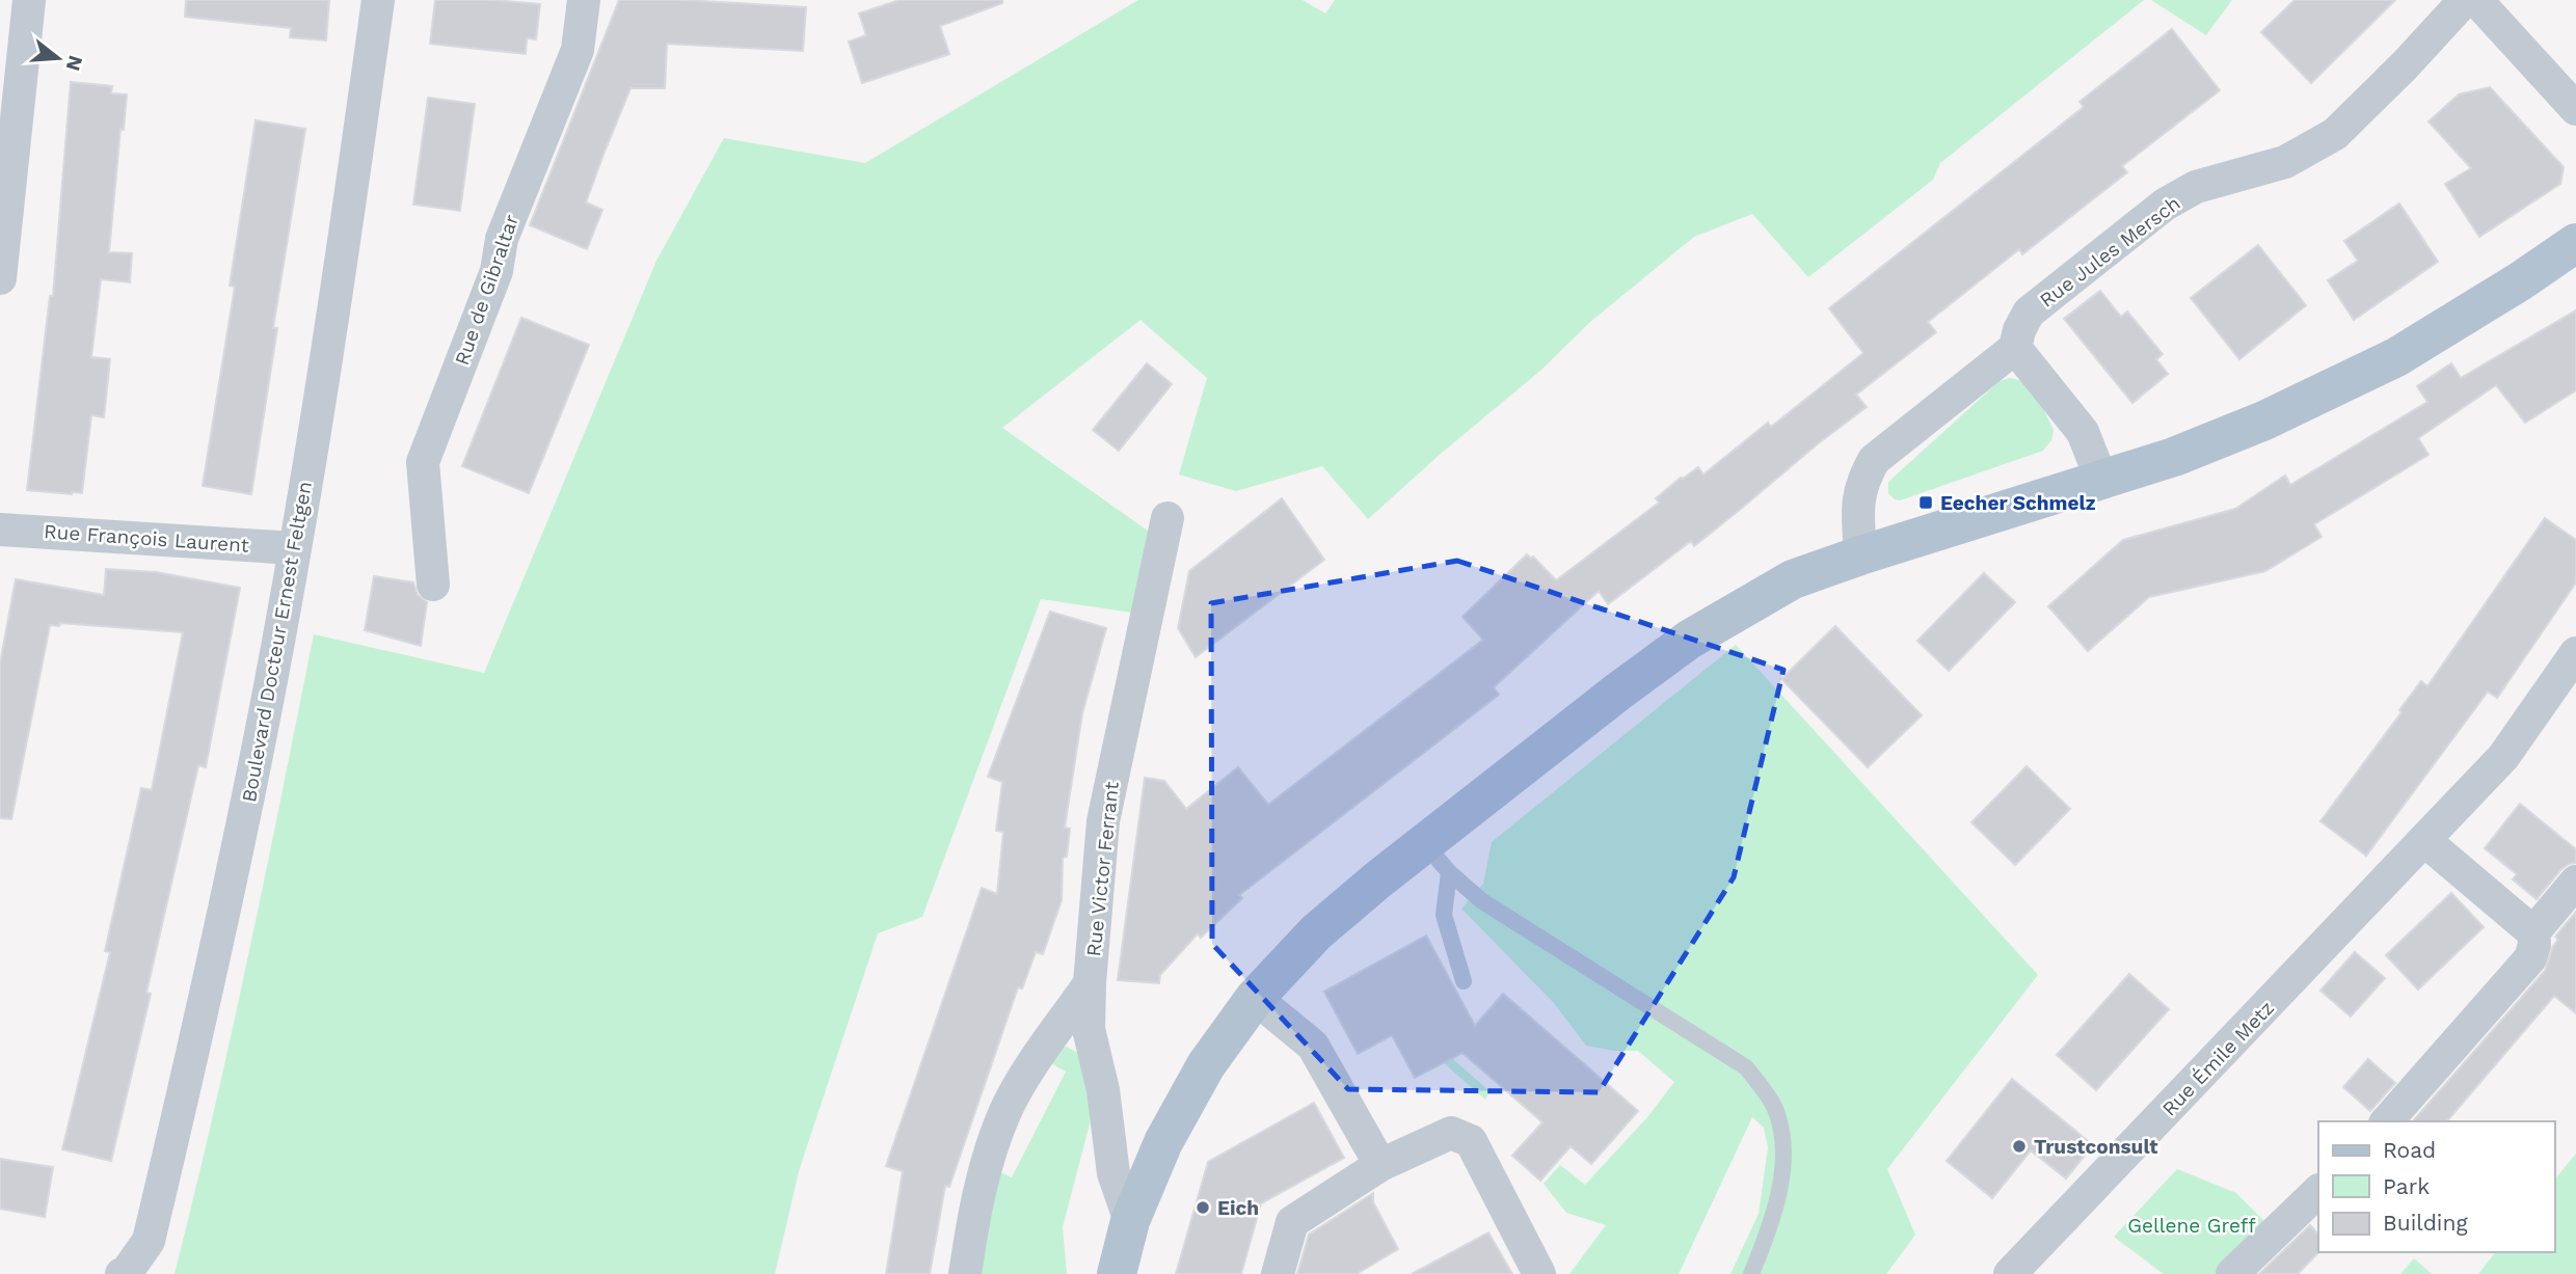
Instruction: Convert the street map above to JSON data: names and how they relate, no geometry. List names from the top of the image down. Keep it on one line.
{"streets":{"street":["Rue Jules Mersch","Rue de Gibraltar","Rue François Laurent","Boulevard Docteur Ernest Feltgen","Rue Victor Ferrant","Rue Émile Metz"]},"crossings":[["Rue François Laurent","Boulevard Docteur Ernest Feltgen"]],"parks":["Gellene Greff"],"places":{"transit":["Eecher Schmelz"],"other":["Trustconsult","Eich"]},"legend":["Road","Park","Building"],"north":"right"}
